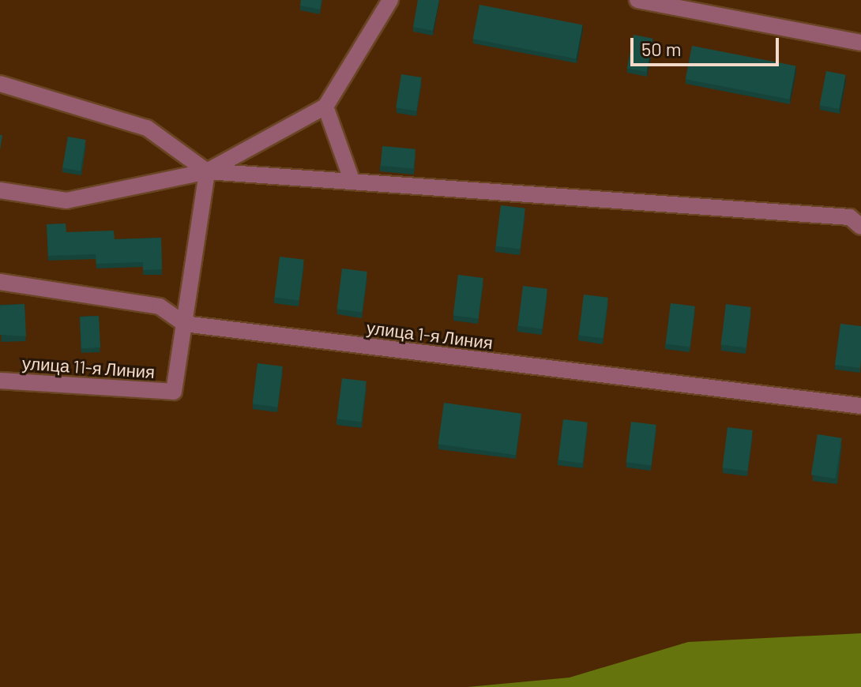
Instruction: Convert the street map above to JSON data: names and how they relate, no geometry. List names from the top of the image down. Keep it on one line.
{"streets":{"street":["улица 1-я Линия","улица 11-я Линия"]},"crossings":[["улица 1-я Линия","улица 11-я Линия"]],"scale_bar":"50 m"}
